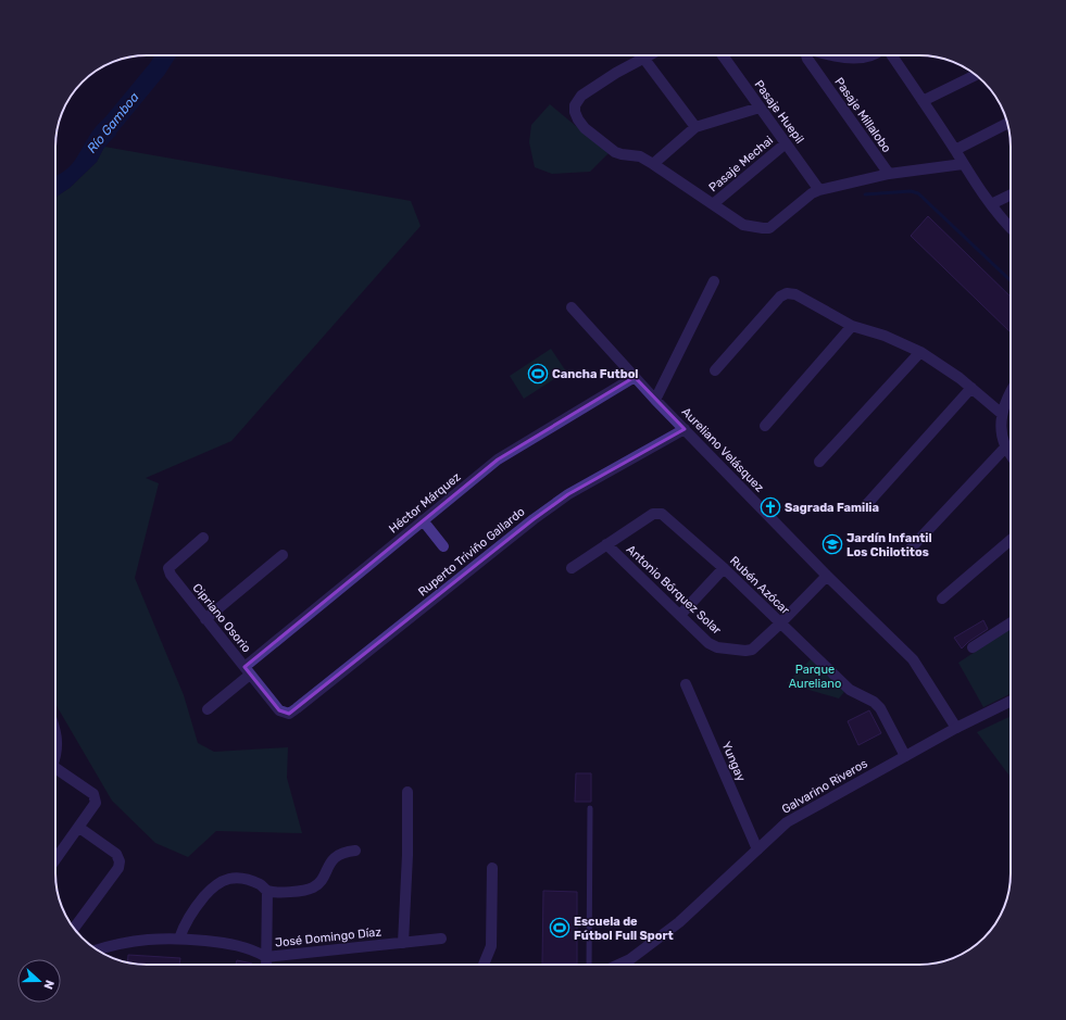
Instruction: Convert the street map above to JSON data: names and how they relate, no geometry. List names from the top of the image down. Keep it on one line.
{"streets":{"street":["Pasaje Huepil","Pasaje Millalobo","Pasaje Mechai","Aureliano Velásquez","Héctor Márquez","Ruperto Triviño Gallardo","Rubén Azócar","Antonio Bórquez Solar","Cipriano Osorio","Yungay","Galvarino Riveros","José Domingo Díaz"]},"crossings":[["Pasaje Huepil","Pasaje Mechai"],["Aureliano Velásquez","Héctor Márquez"],["Aureliano Velásquez","Ruperto Triviño Gallardo"],["Aureliano Velásquez","Antonio Bórquez Solar"],["Aureliano Velásquez","Galvarino Riveros"],["Héctor Márquez","Cipriano Osorio"],["Ruperto Triviño Gallardo","Cipriano Osorio"],["Rubén Azócar","Antonio Bórquez Solar"],["Rubén Azócar","Galvarino Riveros"],["Yungay","Galvarino Riveros"]],"water":["Río Gamboa"],"parks":["Parque Aureliano"],"places":{"sports":["Cancha Futbol","Escuela de Fútbol Full Sport"],"church":["Sagrada Familia"],"school or university":["Jardín Infantil Los Chilotitos"]},"north":"right"}
